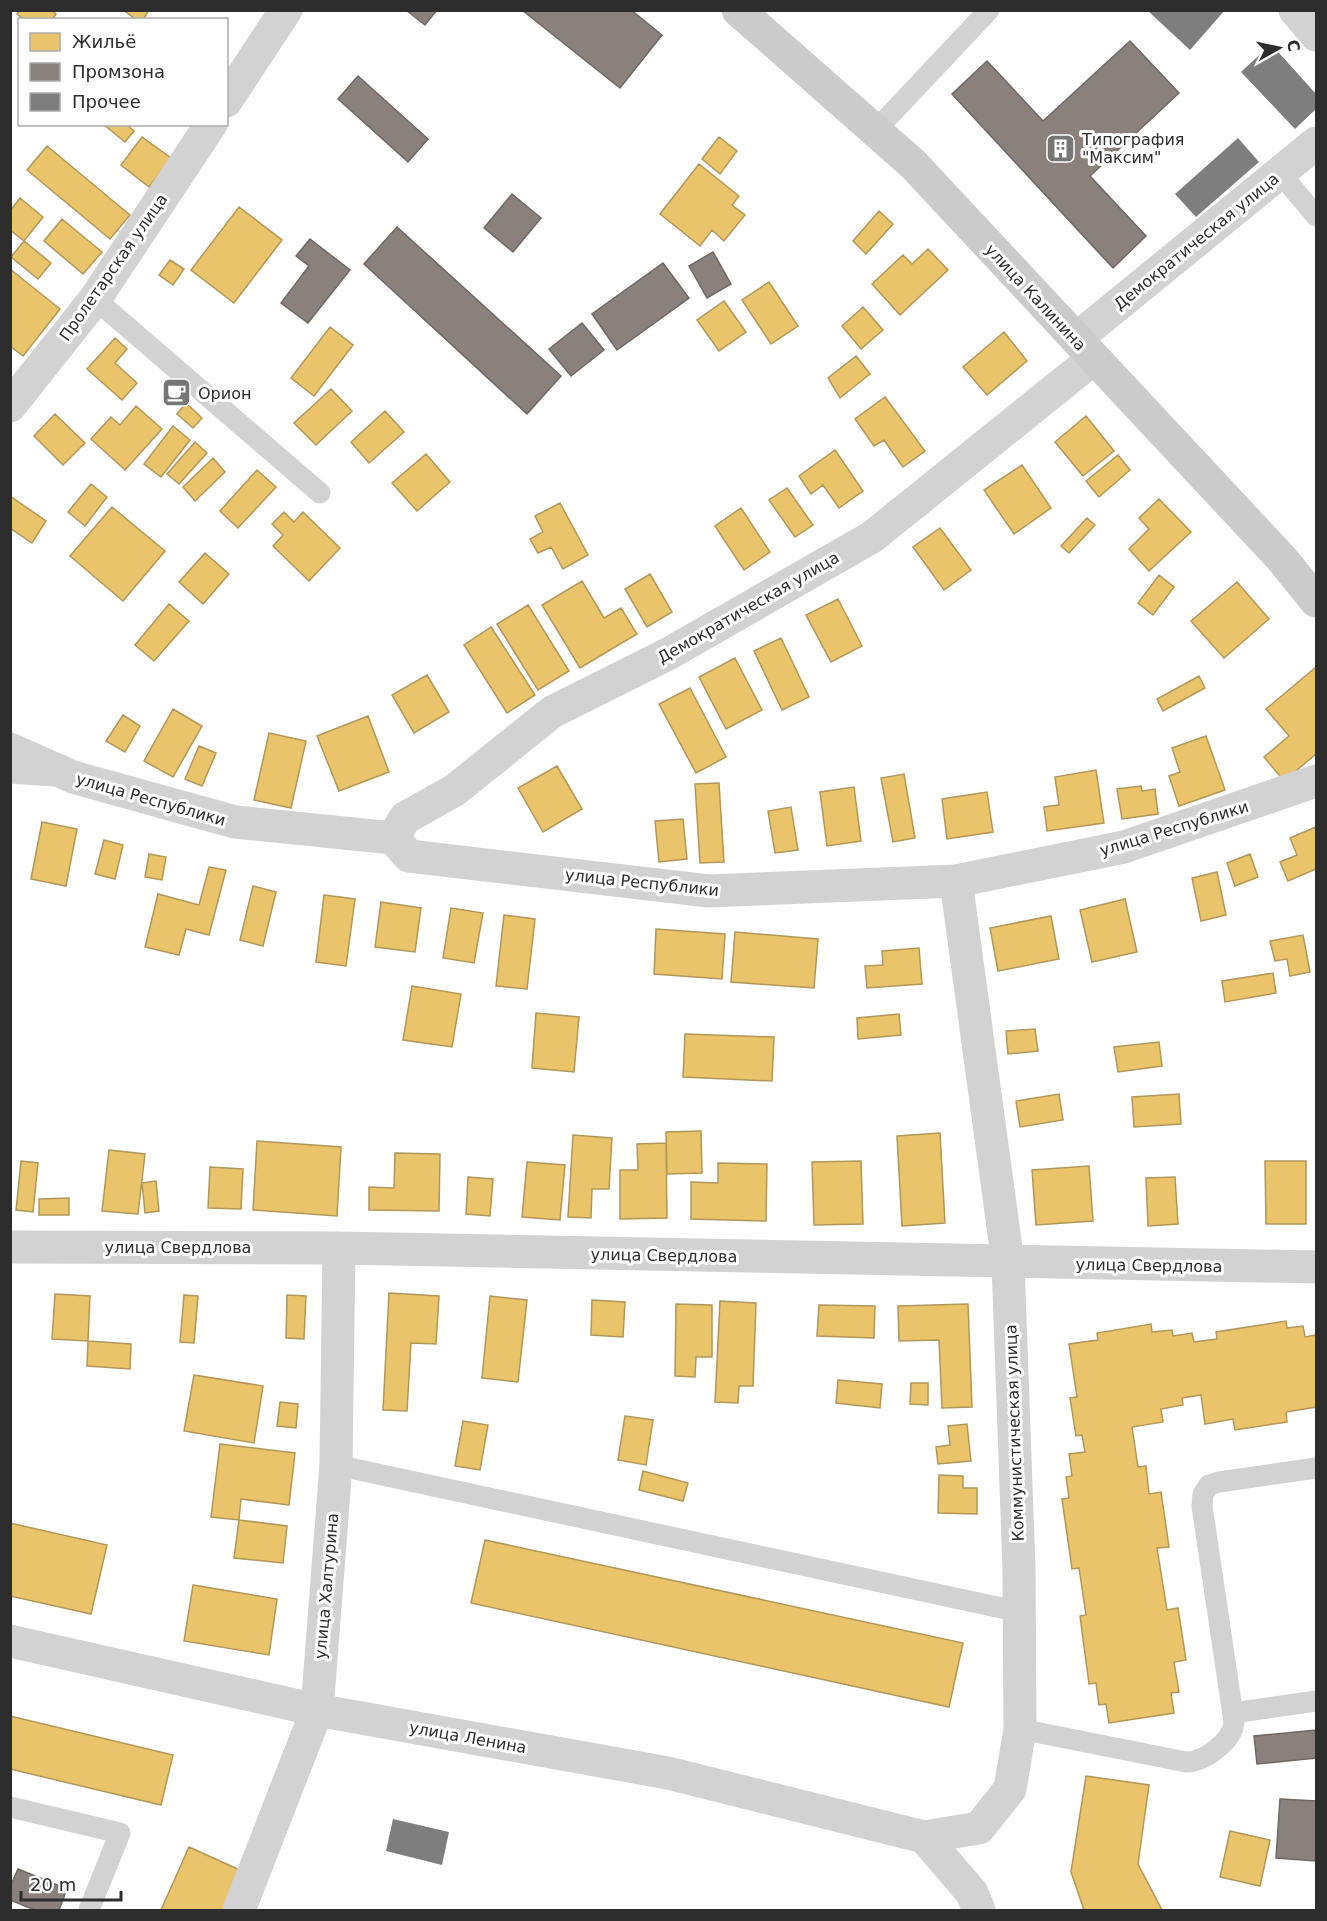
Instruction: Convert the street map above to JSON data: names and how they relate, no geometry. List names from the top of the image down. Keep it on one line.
{"streets":{"main road":["улица Калинина"],"street":["Демократическая улица","Пролетарская улица","улица Республики","улица Свердлова","Коммунистическая улица","улица Халтурина","улица Ленина"]},"crossings":[["Демократическая улица","улица Калинина"],["Демократическая улица","улица Республики"],["улица Республики","Коммунистическая улица"],["улица Свердлова","Коммунистическая улица"],["улица Свердлова","улица Халтурина"],["Коммунистическая улица","улица Ленина"],["улица Халтурина","улица Ленина"]],"places":{"building":["Типография \"Максим\""],"cafe":["Орион"]},"legend":["Жильё","Промзона","Прочее"],"scale_bar":"20 m","north":"right"}
